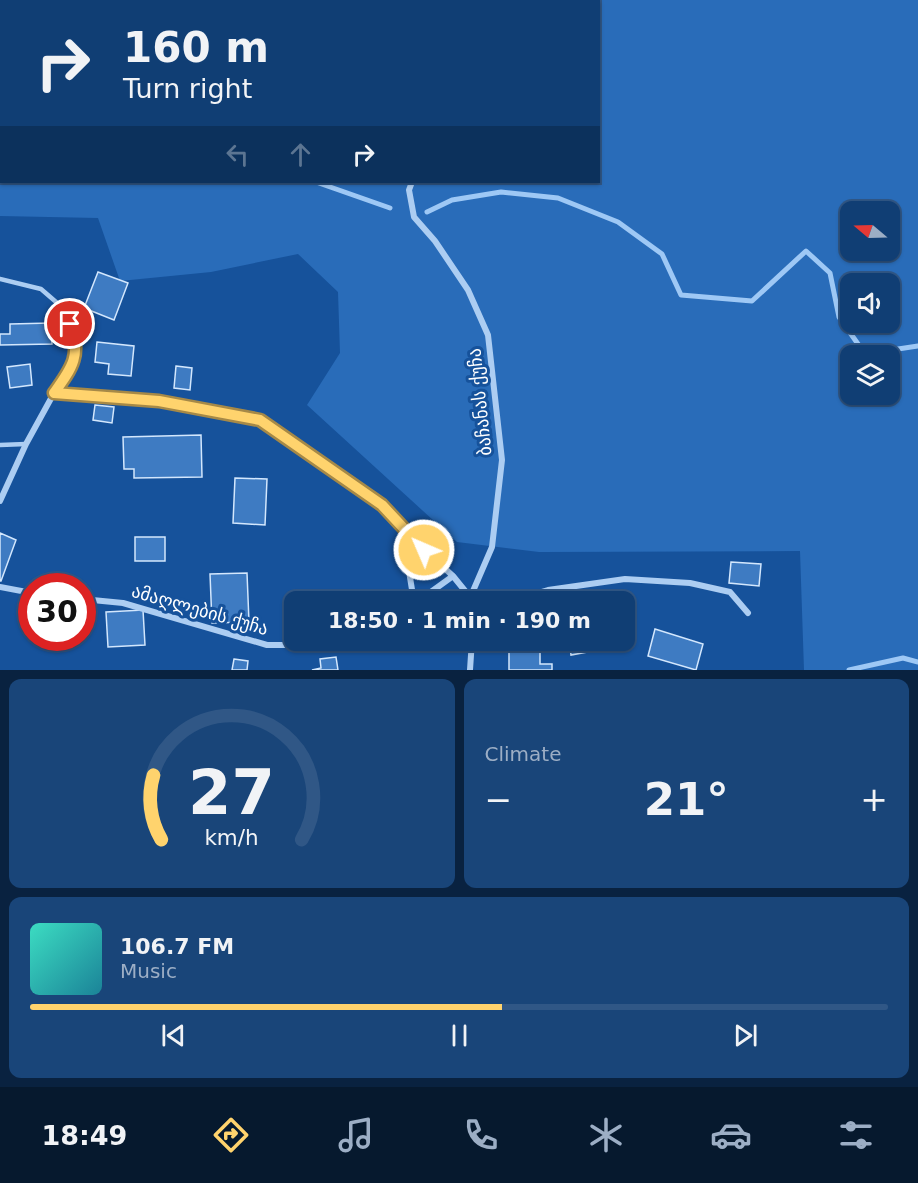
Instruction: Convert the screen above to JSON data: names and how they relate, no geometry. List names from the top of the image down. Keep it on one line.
{"streets":{"street":["ბაჩანას ქუჩა","ამაღლების ქუჩა"]},"north":"left","page":{"turn":["160 m","Turn right"],"limit":"30","trip":"18:50 · 1 min · 190 m","tile":"Climate","heat":["−","21°","+"],"song":["106.7 FM","Music"],"tabs":"18:49","gauge":["27","km/h"]}}
